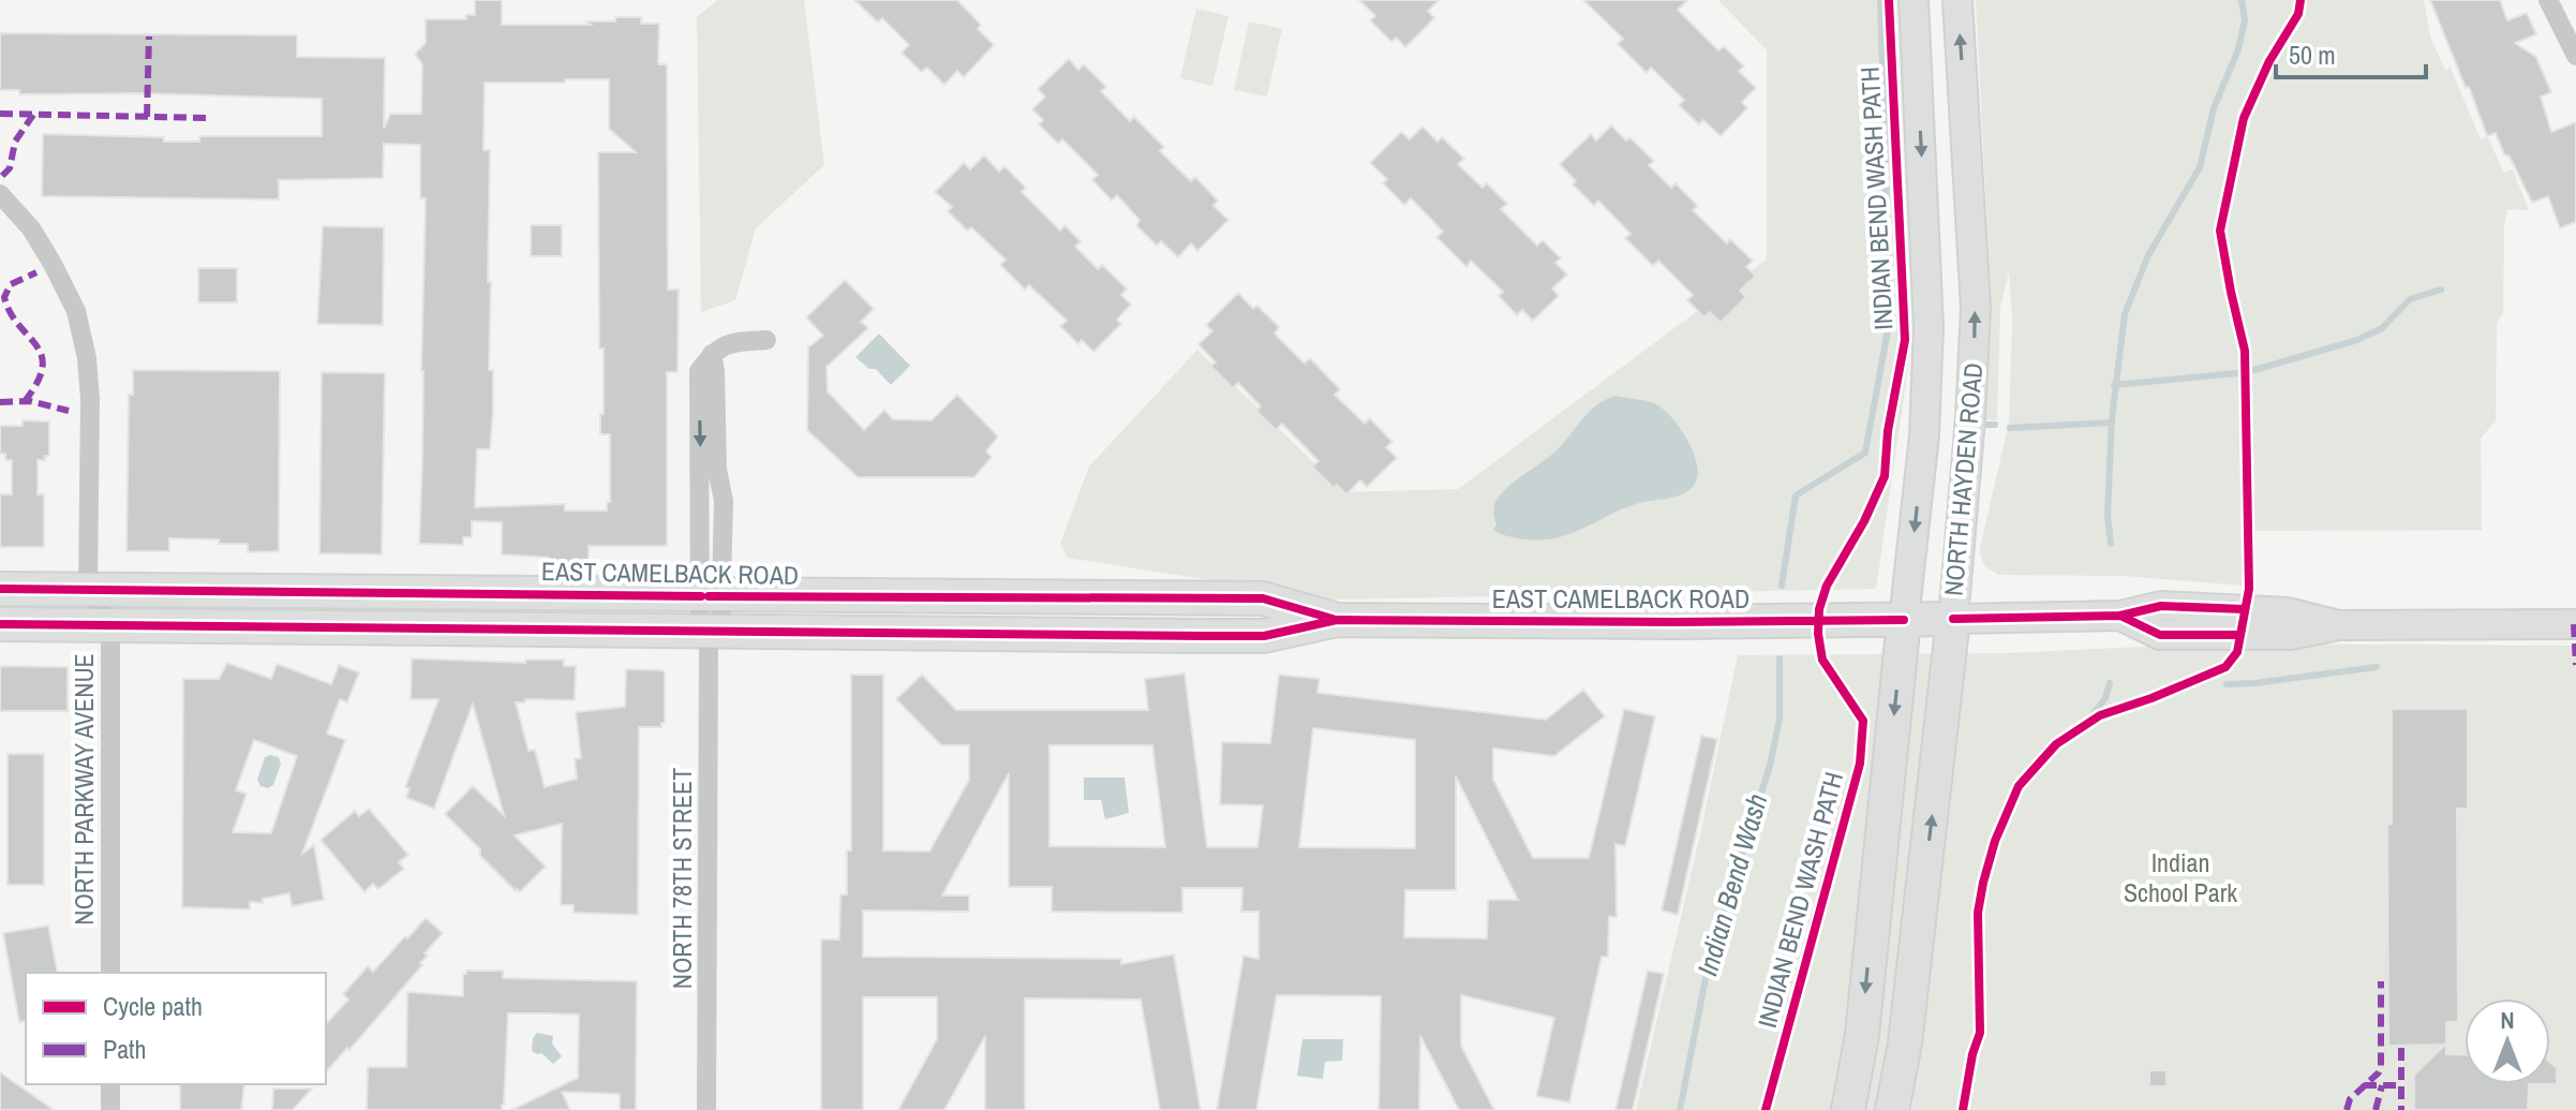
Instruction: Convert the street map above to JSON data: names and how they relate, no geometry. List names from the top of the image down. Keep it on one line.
{"streets":{"main road":["NORTH HAYDEN ROAD","EAST CAMELBACK ROAD"],"street":["NORTH PARKWAY AVENUE","NORTH 78TH STREET"],"cycle path":["INDIAN BEND WASH PATH"]},"crossings":[["NORTH HAYDEN ROAD","EAST CAMELBACK ROAD"],["EAST CAMELBACK ROAD","NORTH PARKWAY AVENUE"],["EAST CAMELBACK ROAD","NORTH 78TH STREET"]],"water":["Indian Bend Wash"],"parks":["Indian School Park"],"legend":["Cycle path","Path"],"scale_bar":"50 m","north":"top"}
